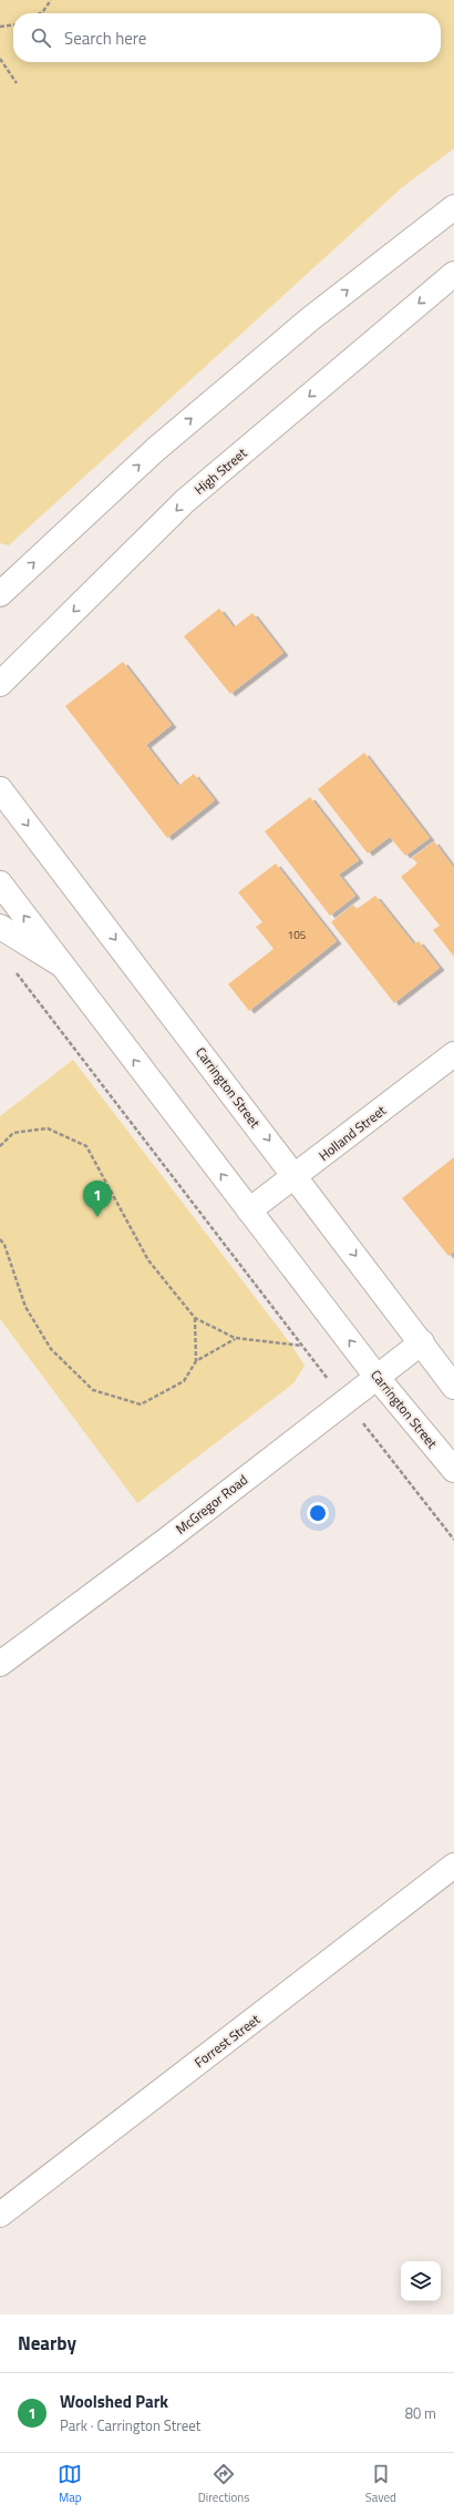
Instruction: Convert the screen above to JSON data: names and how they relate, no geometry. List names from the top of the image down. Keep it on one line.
{"streets":{"main road":["High Street","Carrington Street","Holland Street","McGregor Road","Forrest Street"]},"crossings":[["Carrington Street","Holland Street"],["Carrington Street","McGregor Road"]],"house_numbers":["105"],"page":{"search":"Search here","pins":"1","heading":"Nearby","list":[{"mark":"1","name":"Woolshed Park","note":"Park · Carrington Street","value":"80 m"}],"nav":["Map","Directions","Saved"]}}
